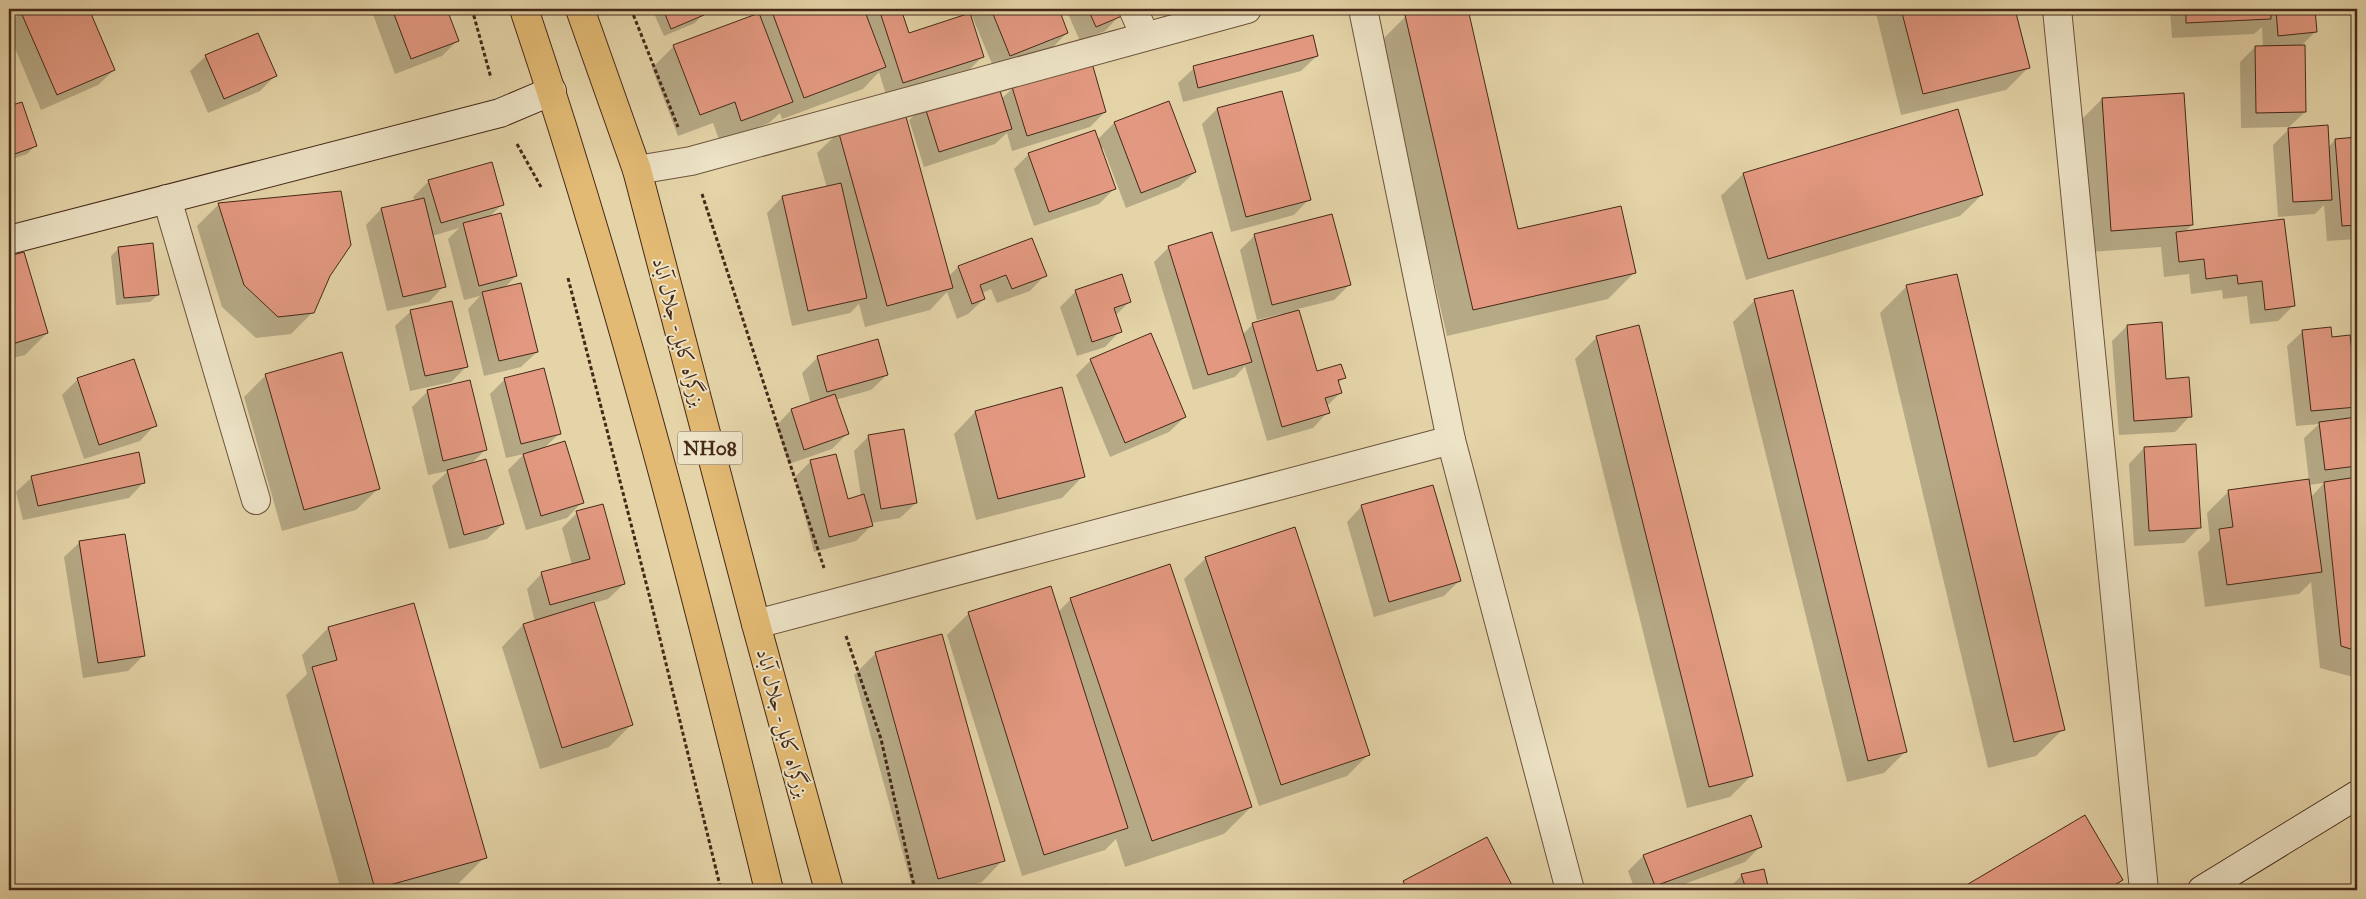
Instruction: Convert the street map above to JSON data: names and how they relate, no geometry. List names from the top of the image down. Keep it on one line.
{"streets":{"highway":["بزرگراه کابل- جلال آباد","NH08"]}}
